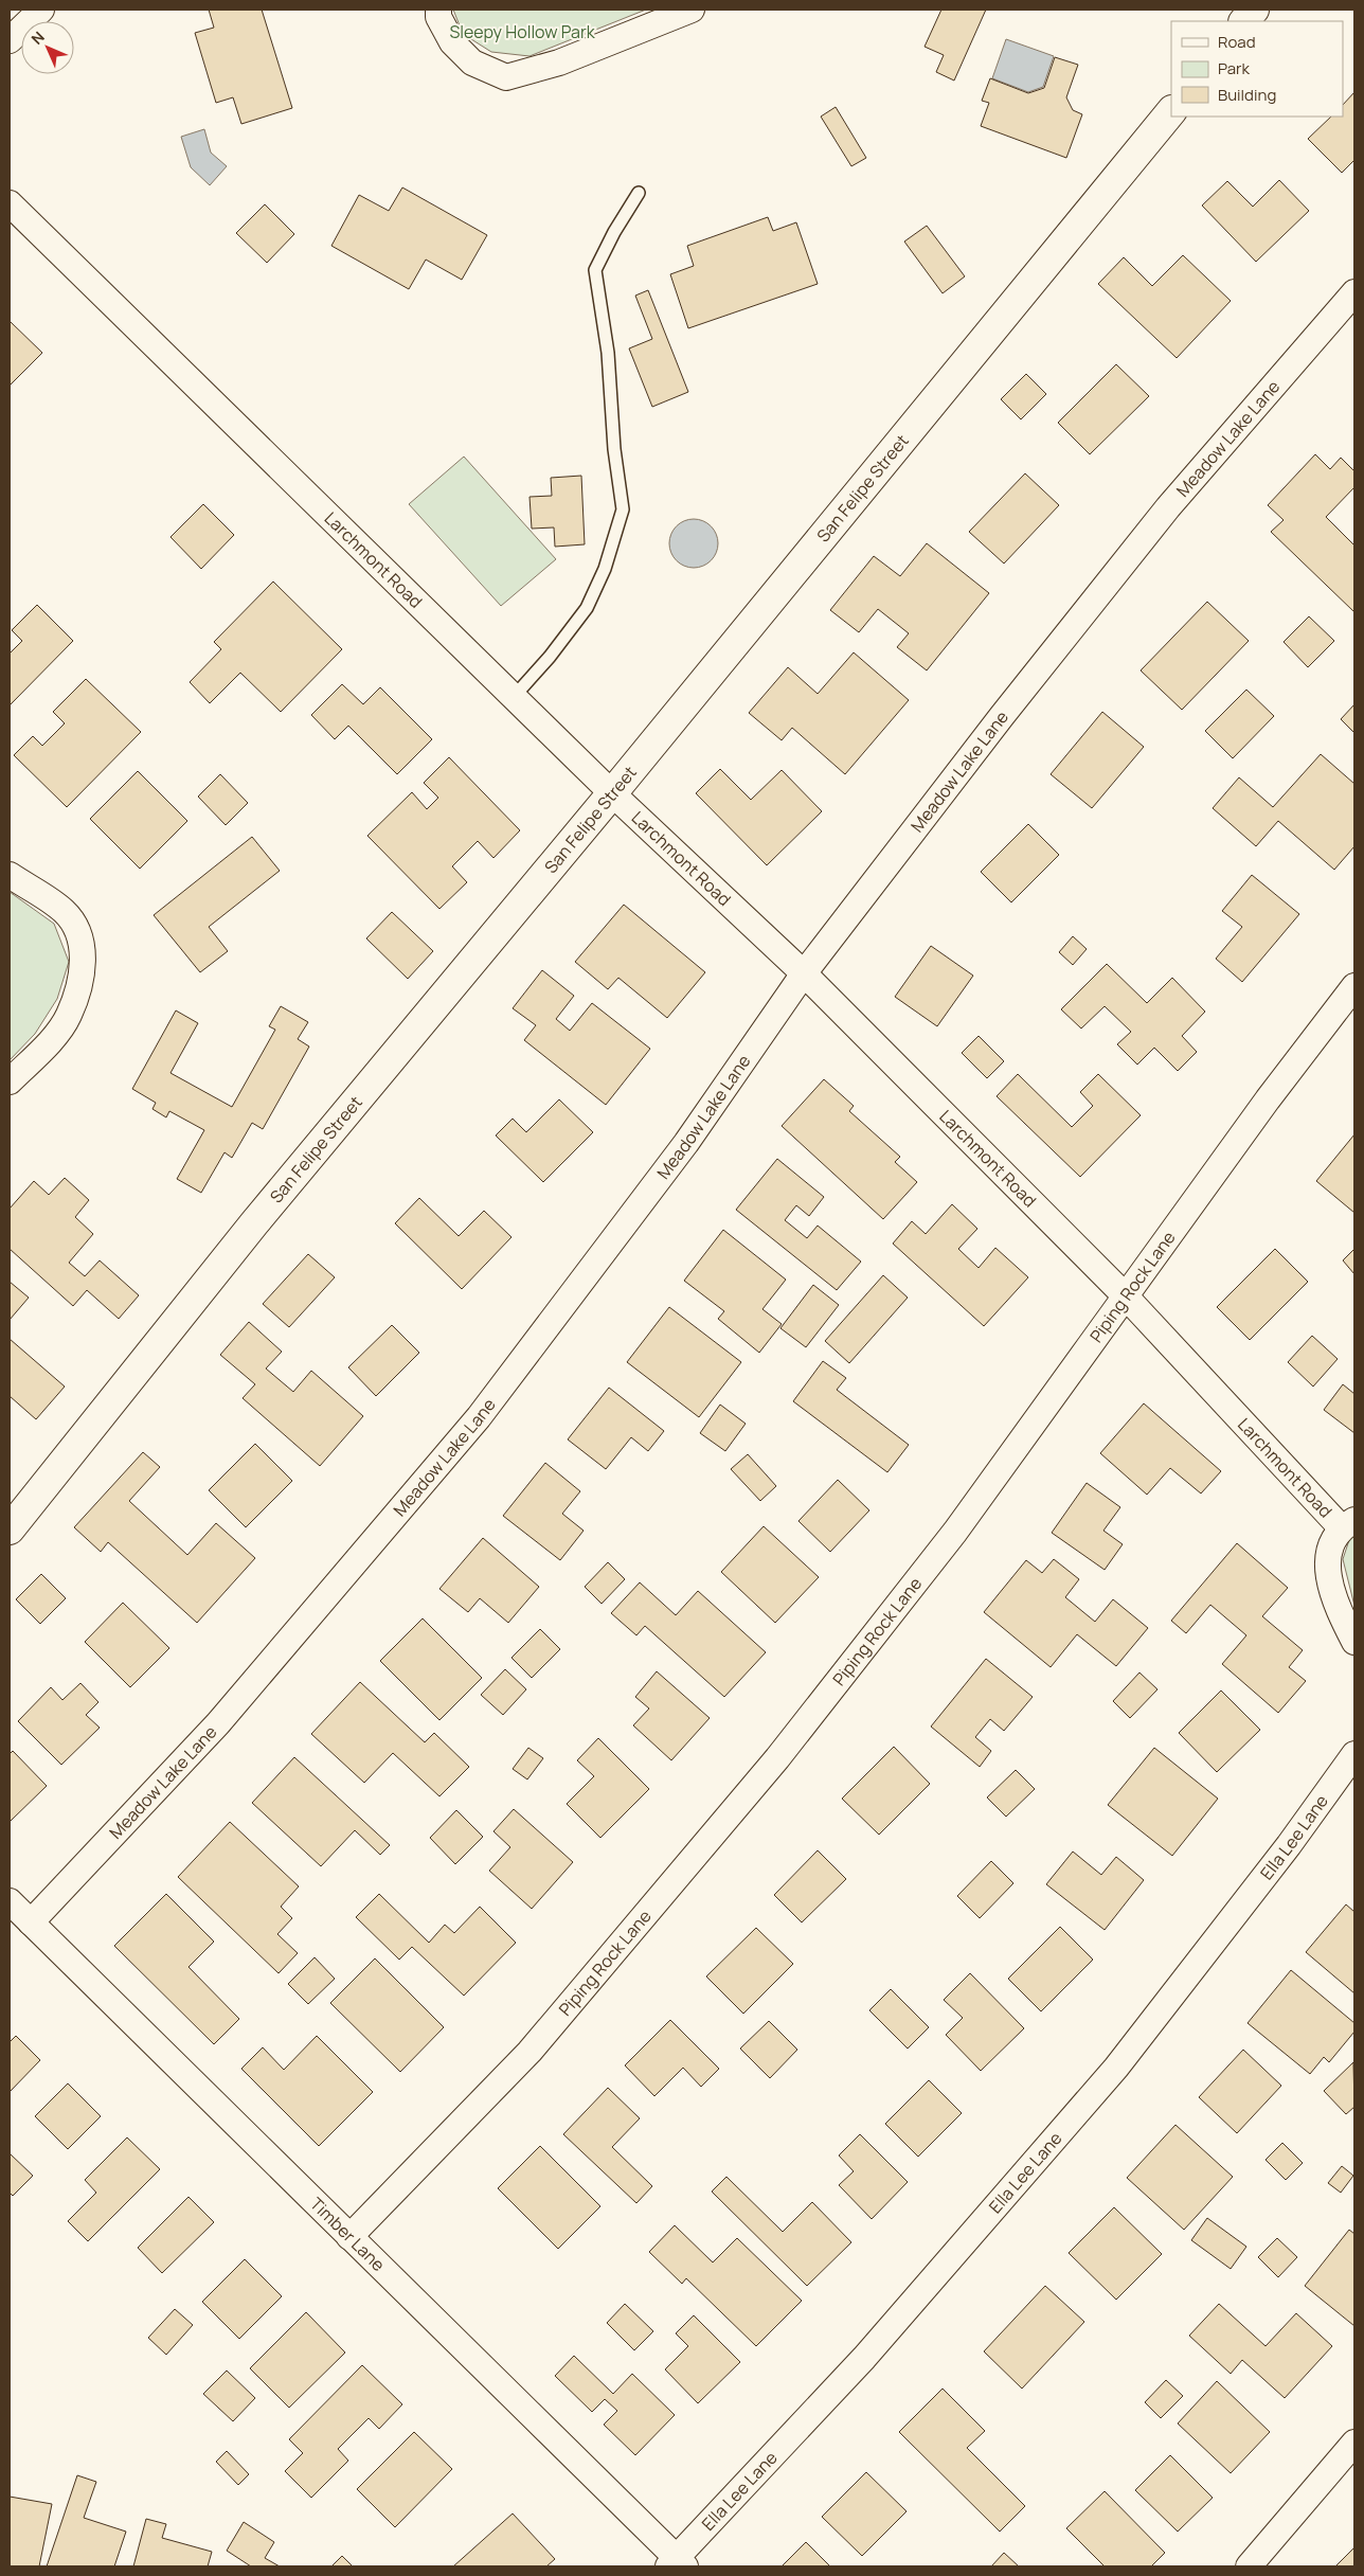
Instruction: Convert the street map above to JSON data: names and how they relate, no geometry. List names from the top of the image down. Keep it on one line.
{"streets":{"main road":["San Felipe Street"],"street":["Meadow Lake Lane","Larchmont Road","Piping Rock Lane","Ella Lee Lane","Timber Lane"]},"crossings":[["Meadow Lake Lane","Larchmont Road"],["Meadow Lake Lane","Timber Lane"],["San Felipe Street","Larchmont Road"],["Larchmont Road","Piping Rock Lane"],["Piping Rock Lane","Timber Lane"],["Ella Lee Lane","Timber Lane"]],"parks":["Sleepy Hollow Park"],"legend":["Road","Park","Building"],"north":"top left"}
